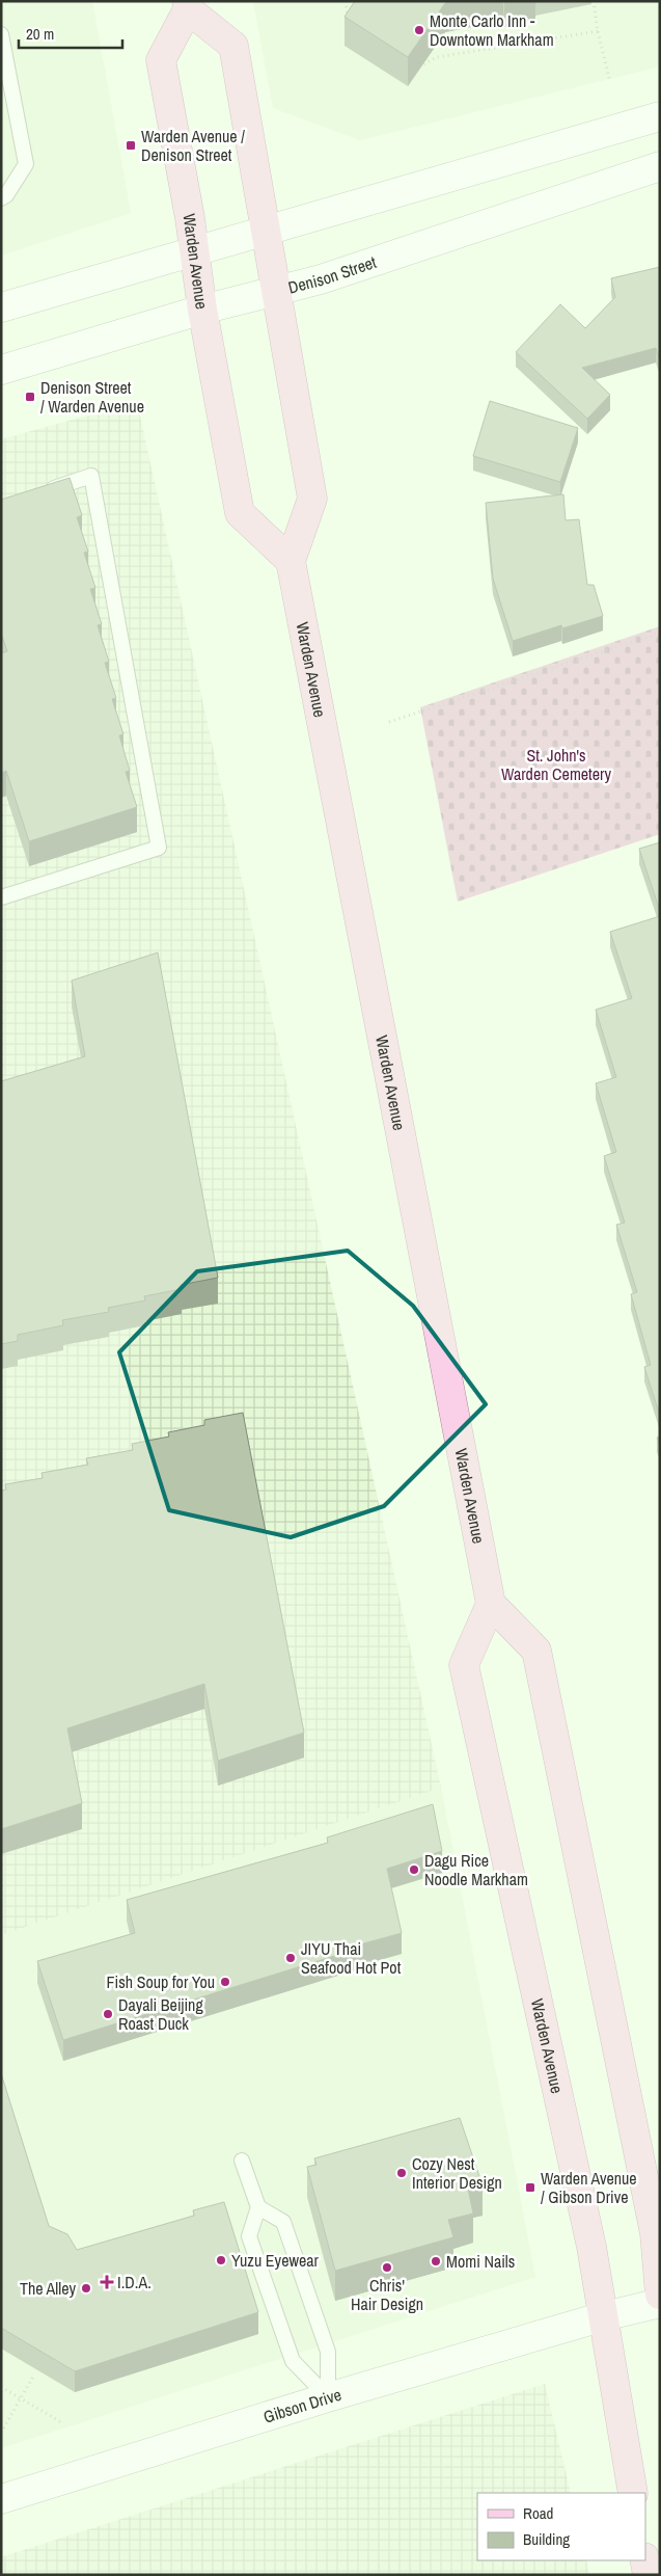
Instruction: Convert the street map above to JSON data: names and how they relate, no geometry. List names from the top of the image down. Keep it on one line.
{"streets":{"main road":["Warden Avenue","Denison Street","Gibson Drive"]},"crossings":[["Warden Avenue","Denison Street"],["Warden Avenue","Gibson Drive"]],"parks":["St. John's Warden Cemetery"],"places":{"other":["Monte Carlo Inn - Downtown Markham","Dagu Rice Noodle Markham","JIYU Thai Seafood Hot Pot","Fish Soup for You","Dayali Beijing Roast Duck","Cozy Nest Interior Design","Yuzu Eyewear","Momi Nails","Chris' Hair Design","The Alley"],"transit":["Warden Avenue / Denison Street","Denison Street / Warden Avenue","Warden Avenue / Gibson Drive"],"health":["I.D.A."]},"legend":["Road","Building"],"scale_bar":"20 m"}
